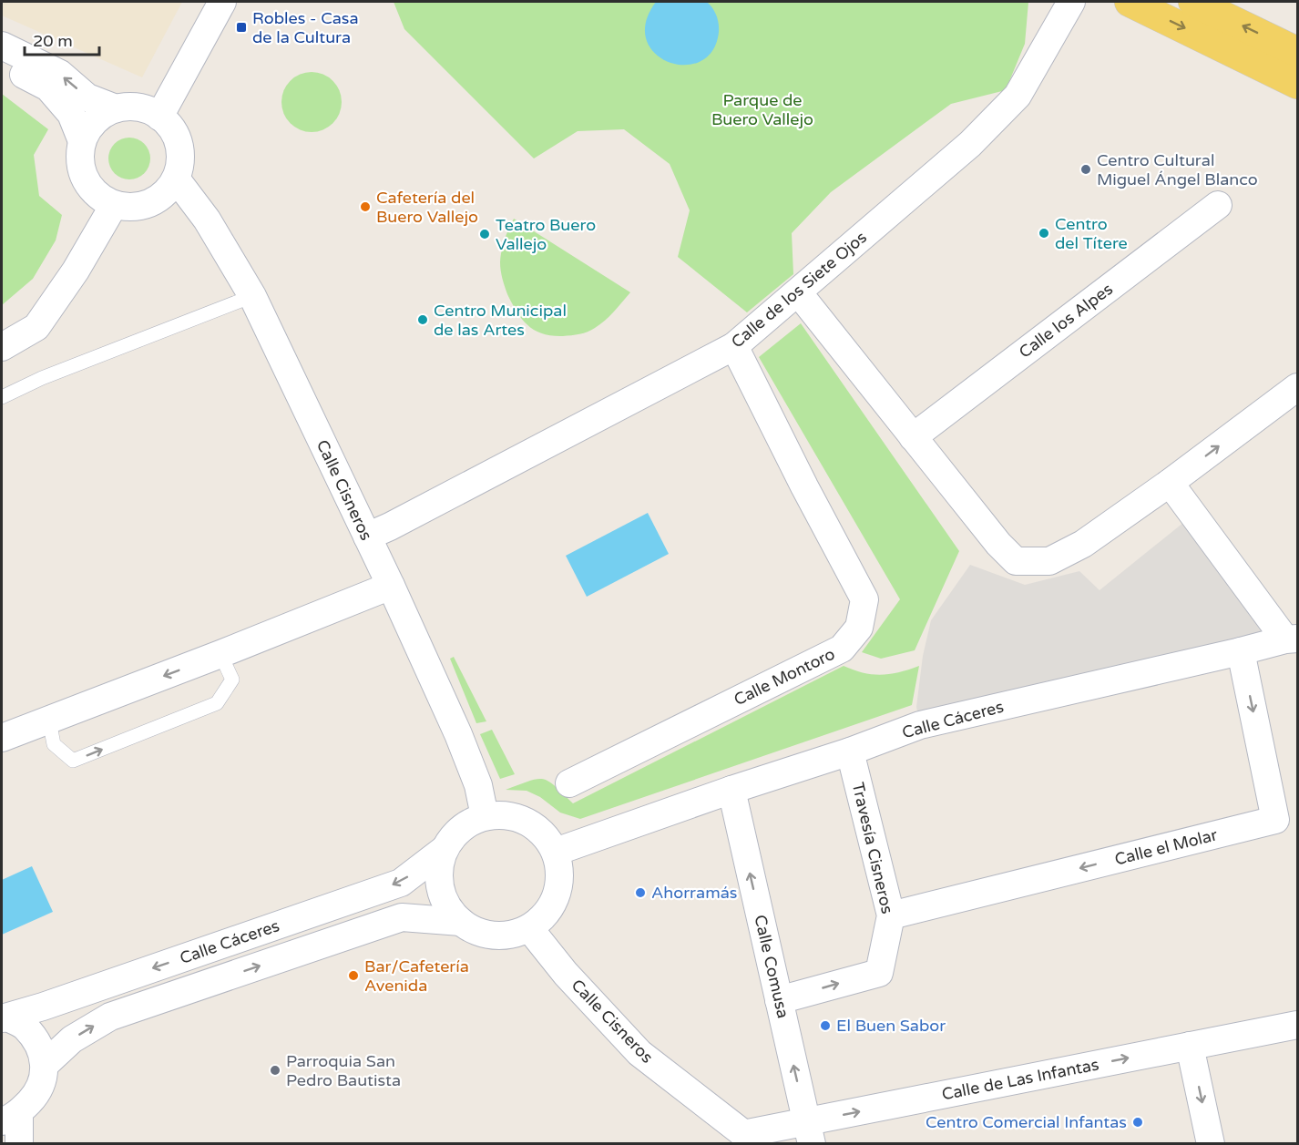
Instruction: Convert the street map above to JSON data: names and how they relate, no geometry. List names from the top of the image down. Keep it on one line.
{"streets":{"street":["Calle de los Siete Ojos","Calle los Alpes","Calle Cisneros","Calle Montoro","Calle Cáceres","Calle el Molar","Travesía Cisneros","Calle Comusa","Calle de Las Infantas"]},"crossings":[["Calle de los Siete Ojos","Calle Cisneros"],["Calle de los Siete Ojos","Calle Montoro"],["Calle Cisneros","Calle Cáceres"],["Calle Cisneros","Calle de Las Infantas"],["Calle Cáceres","Calle el Molar"],["Calle Cáceres","Travesía Cisneros"],["Calle Cáceres","Calle Comusa"],["Calle el Molar","Travesía Cisneros"],["Travesía Cisneros","Calle Comusa"],["Calle Comusa","Calle de Las Infantas"]],"one_way":["Travesía Cisneros","Calle Comusa","Calle de Las Infantas"],"parks":["Parque de Buero Vallejo"],"places":{"transit":["Robles - Casa de la Cultura"],"other":["Centro Cultural Miguel Ángel Blanco","Cafetería del Buero Vallejo","Centro del Títere","Teatro Buero Vallejo","Centro Municipal de las Artes","Ahorramás","Bar/Cafetería Avenida","El Buen Sabor","Parroquia San Pedro Bautista","Centro Comercial Infantas"]},"scale_bar":"20 m"}
